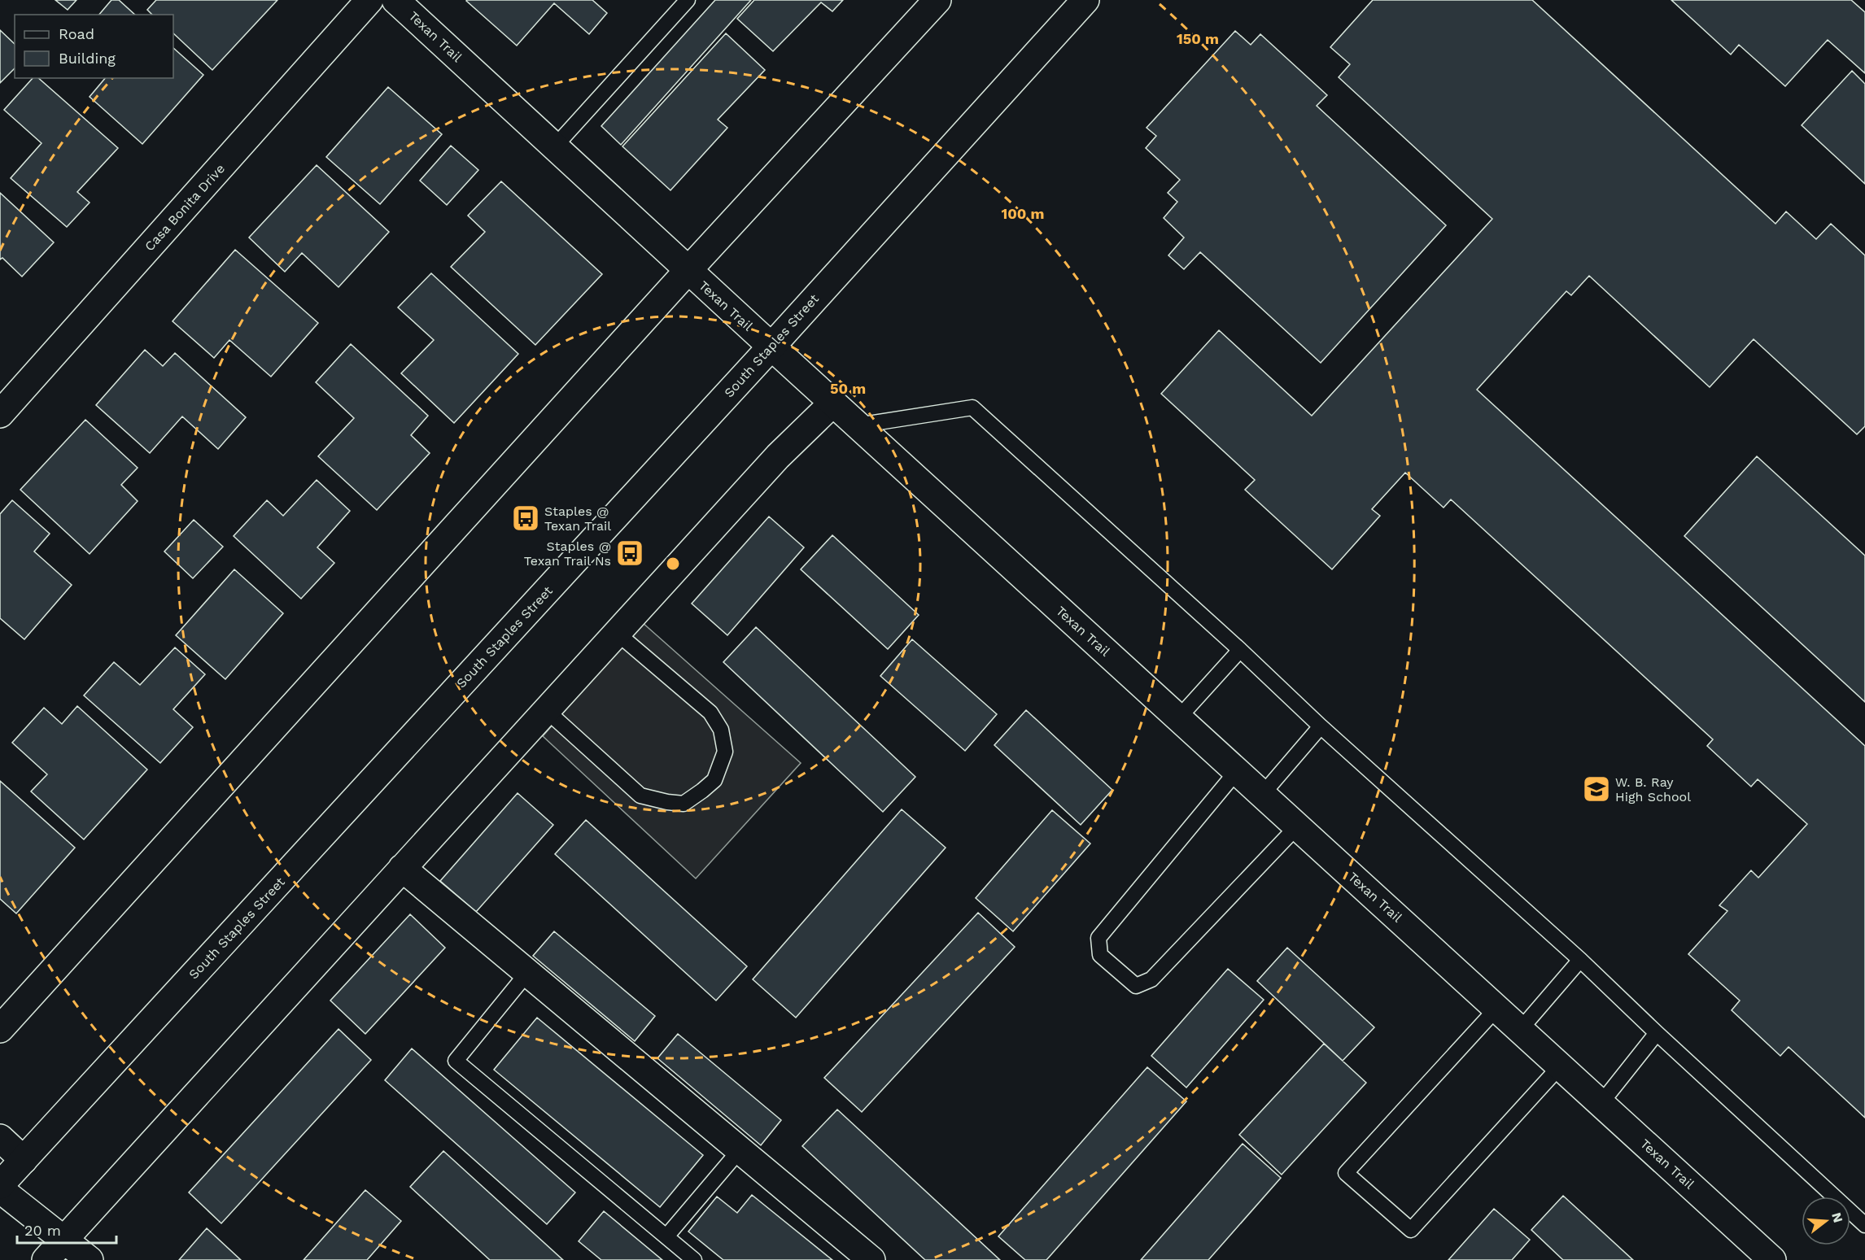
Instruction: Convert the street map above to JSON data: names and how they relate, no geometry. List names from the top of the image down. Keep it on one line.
{"streets":{"street":["Texan Trail","Casa Bonita Drive","South Staples Street"]},"crossings":[["Texan Trail","South Staples Street"]],"places":{"bus stop":["Staples @ Texan Trail","Staples @ Texan Trail Ns"],"school or university":["W. B. Ray High School"]},"legend":["Road","Building"],"scale_bar":"20 m","north":"right","rings":["150 m","100 m","50 m"]}
